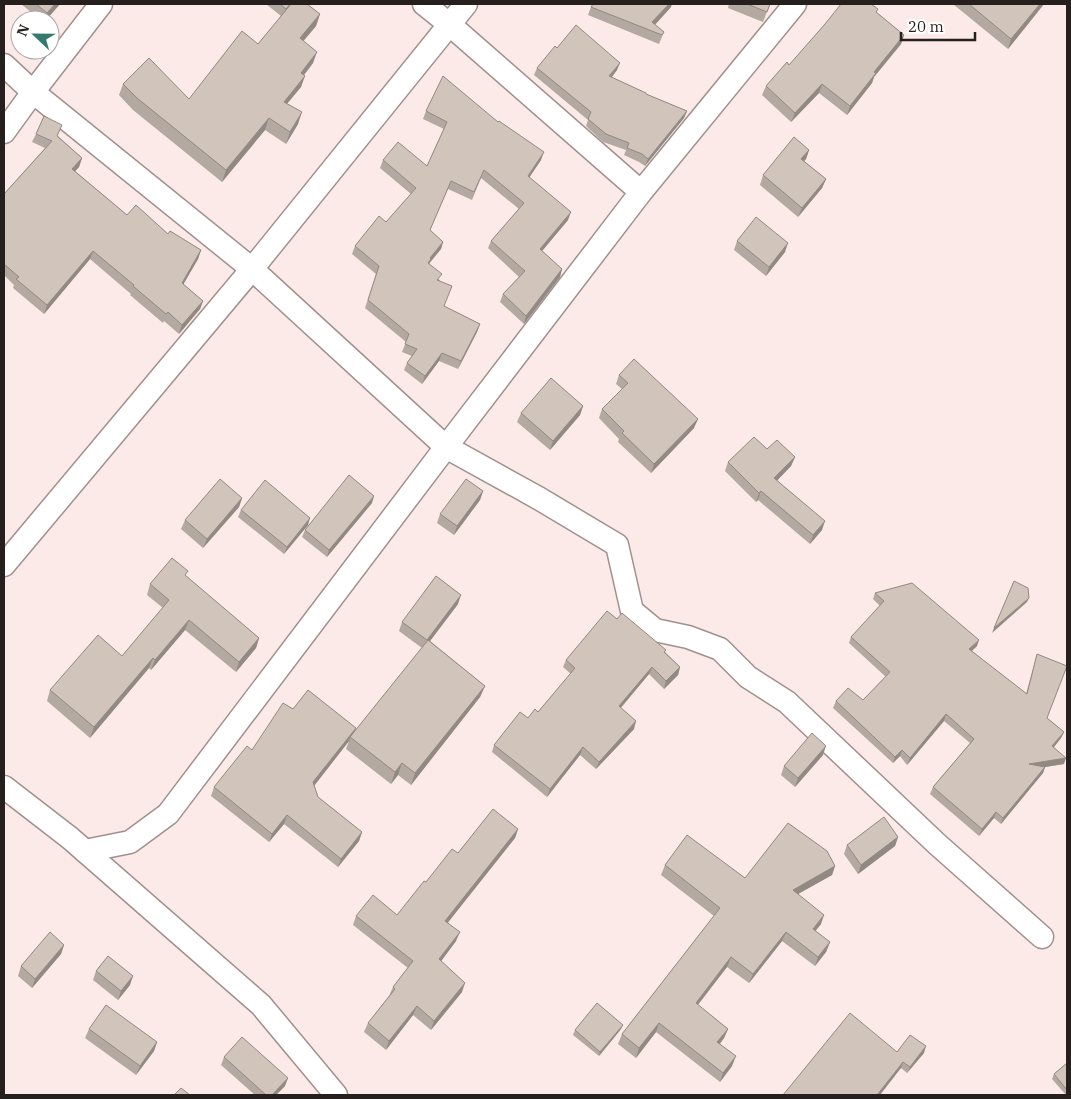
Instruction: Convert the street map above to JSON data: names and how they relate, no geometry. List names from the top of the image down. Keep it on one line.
{"scale_bar":"20 m","north":"left"}
